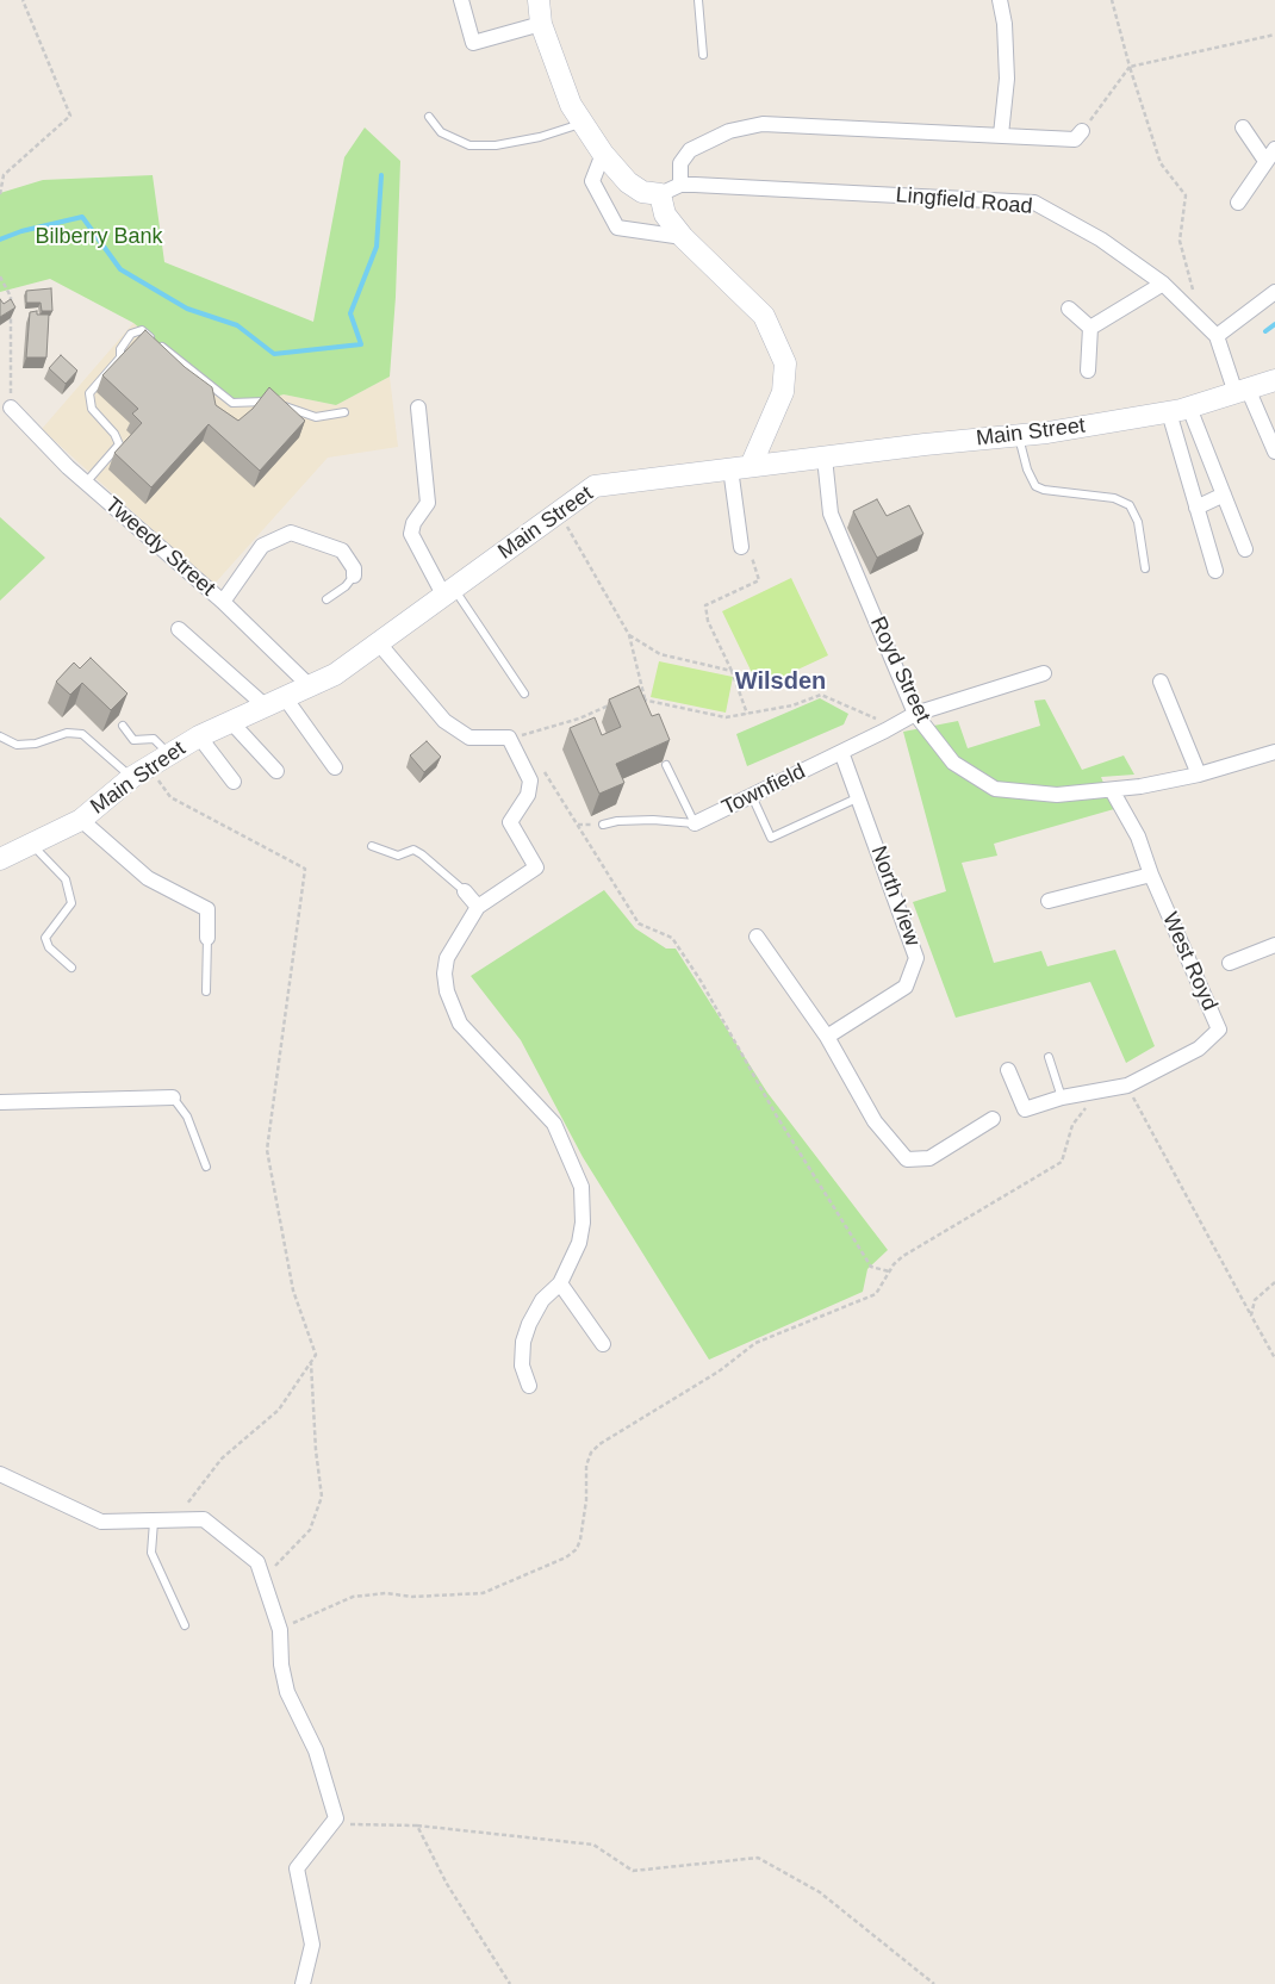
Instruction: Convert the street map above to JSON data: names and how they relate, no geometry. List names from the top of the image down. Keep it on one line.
{"streets":{"street":["Lingfield Road","Main Street","Tweedy Street","Royd Street","Townfield","North View","West Royd"]},"crossings":[["Lingfield Road","Main Street"],["Main Street","Tweedy Street"],["Main Street","Royd Street"],["Royd Street","Townfield"],["Royd Street","West Royd"],["Townfield","North View"]],"districts":["Wilsden"],"parks":["Bilberry Bank"]}
